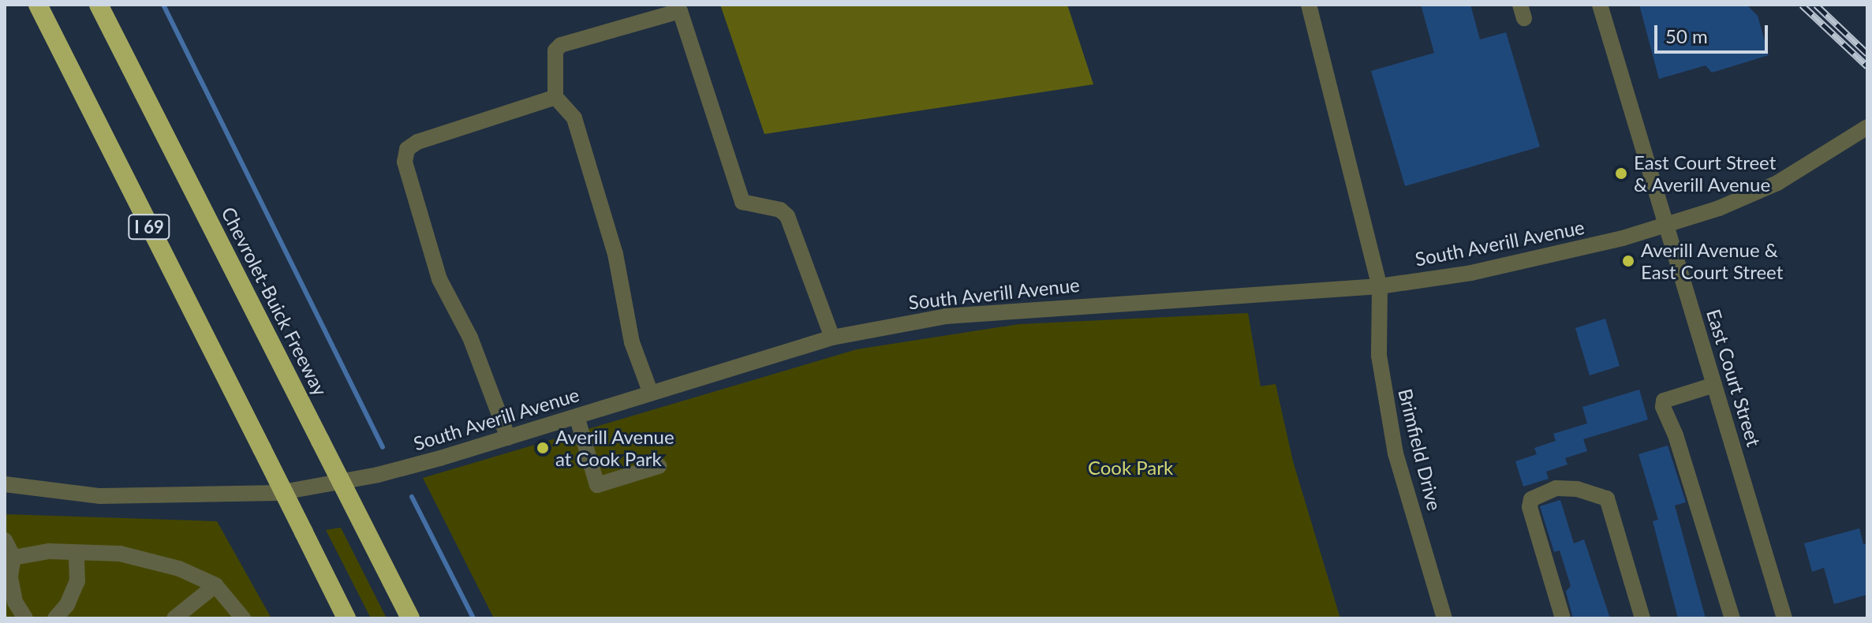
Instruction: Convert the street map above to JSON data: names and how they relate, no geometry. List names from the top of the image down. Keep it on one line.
{"streets":{"highway":["I 69","Chevrolet-Buick Freeway"],"street":["South Averill Avenue","East Court Street","Brimfield Drive"]},"crossings":[["South Averill Avenue","East Court Street"],["South Averill Avenue","Brimfield Drive"]],"parks":["Cook Park"],"places":["East Court Street & Averill Avenue","Averill Avenue & East Court Street","Averill Avenue at Cook Park"],"scale_bar":"50 m"}
